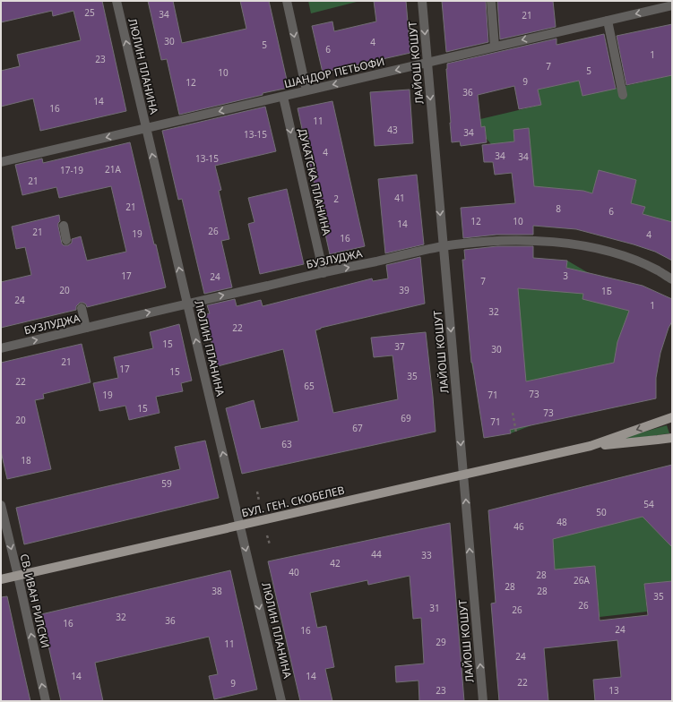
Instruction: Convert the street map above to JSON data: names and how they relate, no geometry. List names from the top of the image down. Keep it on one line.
{"streets":{"main road":["БУЛ. ГЕН. СКОБЕЛЕВ"],"street":["ЛАЙОШ КОШУТ","ЛЮЛИН ПЛАНИНА","ШАНДОР ПЕТЬОФИ","ДУКАТСКА ПЛАНИНА","БУЗЛУДЖА","СВ. ИВАН РИЛСКИ"]},"crossings":[["ЛАЙОШ КОШУТ","ШАНДОР ПЕТЬОФИ"],["ЛАЙОШ КОШУТ","БУЗЛУДЖА"],["ЛАЙОШ КОШУТ","БУЛ. ГЕН. СКОБЕЛЕВ"],["ЛЮЛИН ПЛАНИНА","ШАНДОР ПЕТЬОФИ"],["ЛЮЛИН ПЛАНИНА","БУЗЛУДЖА"],["ЛЮЛИН ПЛАНИНА","БУЛ. ГЕН. СКОБЕЛЕВ"],["ШАНДОР ПЕТЬОФИ","ДУКАТСКА ПЛАНИНА"],["ДУКАТСКА ПЛАНИНА","БУЗЛУДЖА"],["БУЛ. ГЕН. СКОБЕЛЕВ","СВ. ИВАН РИЛСКИ"]],"one_way":["ШАНДОР ПЕТЬОФИ","ДУКАТСКА ПЛАНИНА","БУЗЛУДЖА"],"house_numbers":["25","34","21","30","4","5","6","1","23","7","5","10","9","12","36","14","16","11","43","34","13-15","4","34","34","13-15","21А","17-19","21","41","2","21","8","6","12","10","14","26","21","19","4","16","17","3","24","7","20","39","1Б","24","1","32","22","15","37","30","21","17","15","35","22","65","73","19","71","15","73","69","20","71","67","63","18","59","54","50","48","46","44","33","42","40","28","26А","28","38","28","35","26","31","26","32","36","16","24","16","29","11","24","14","14","22","9","23","13"]}
